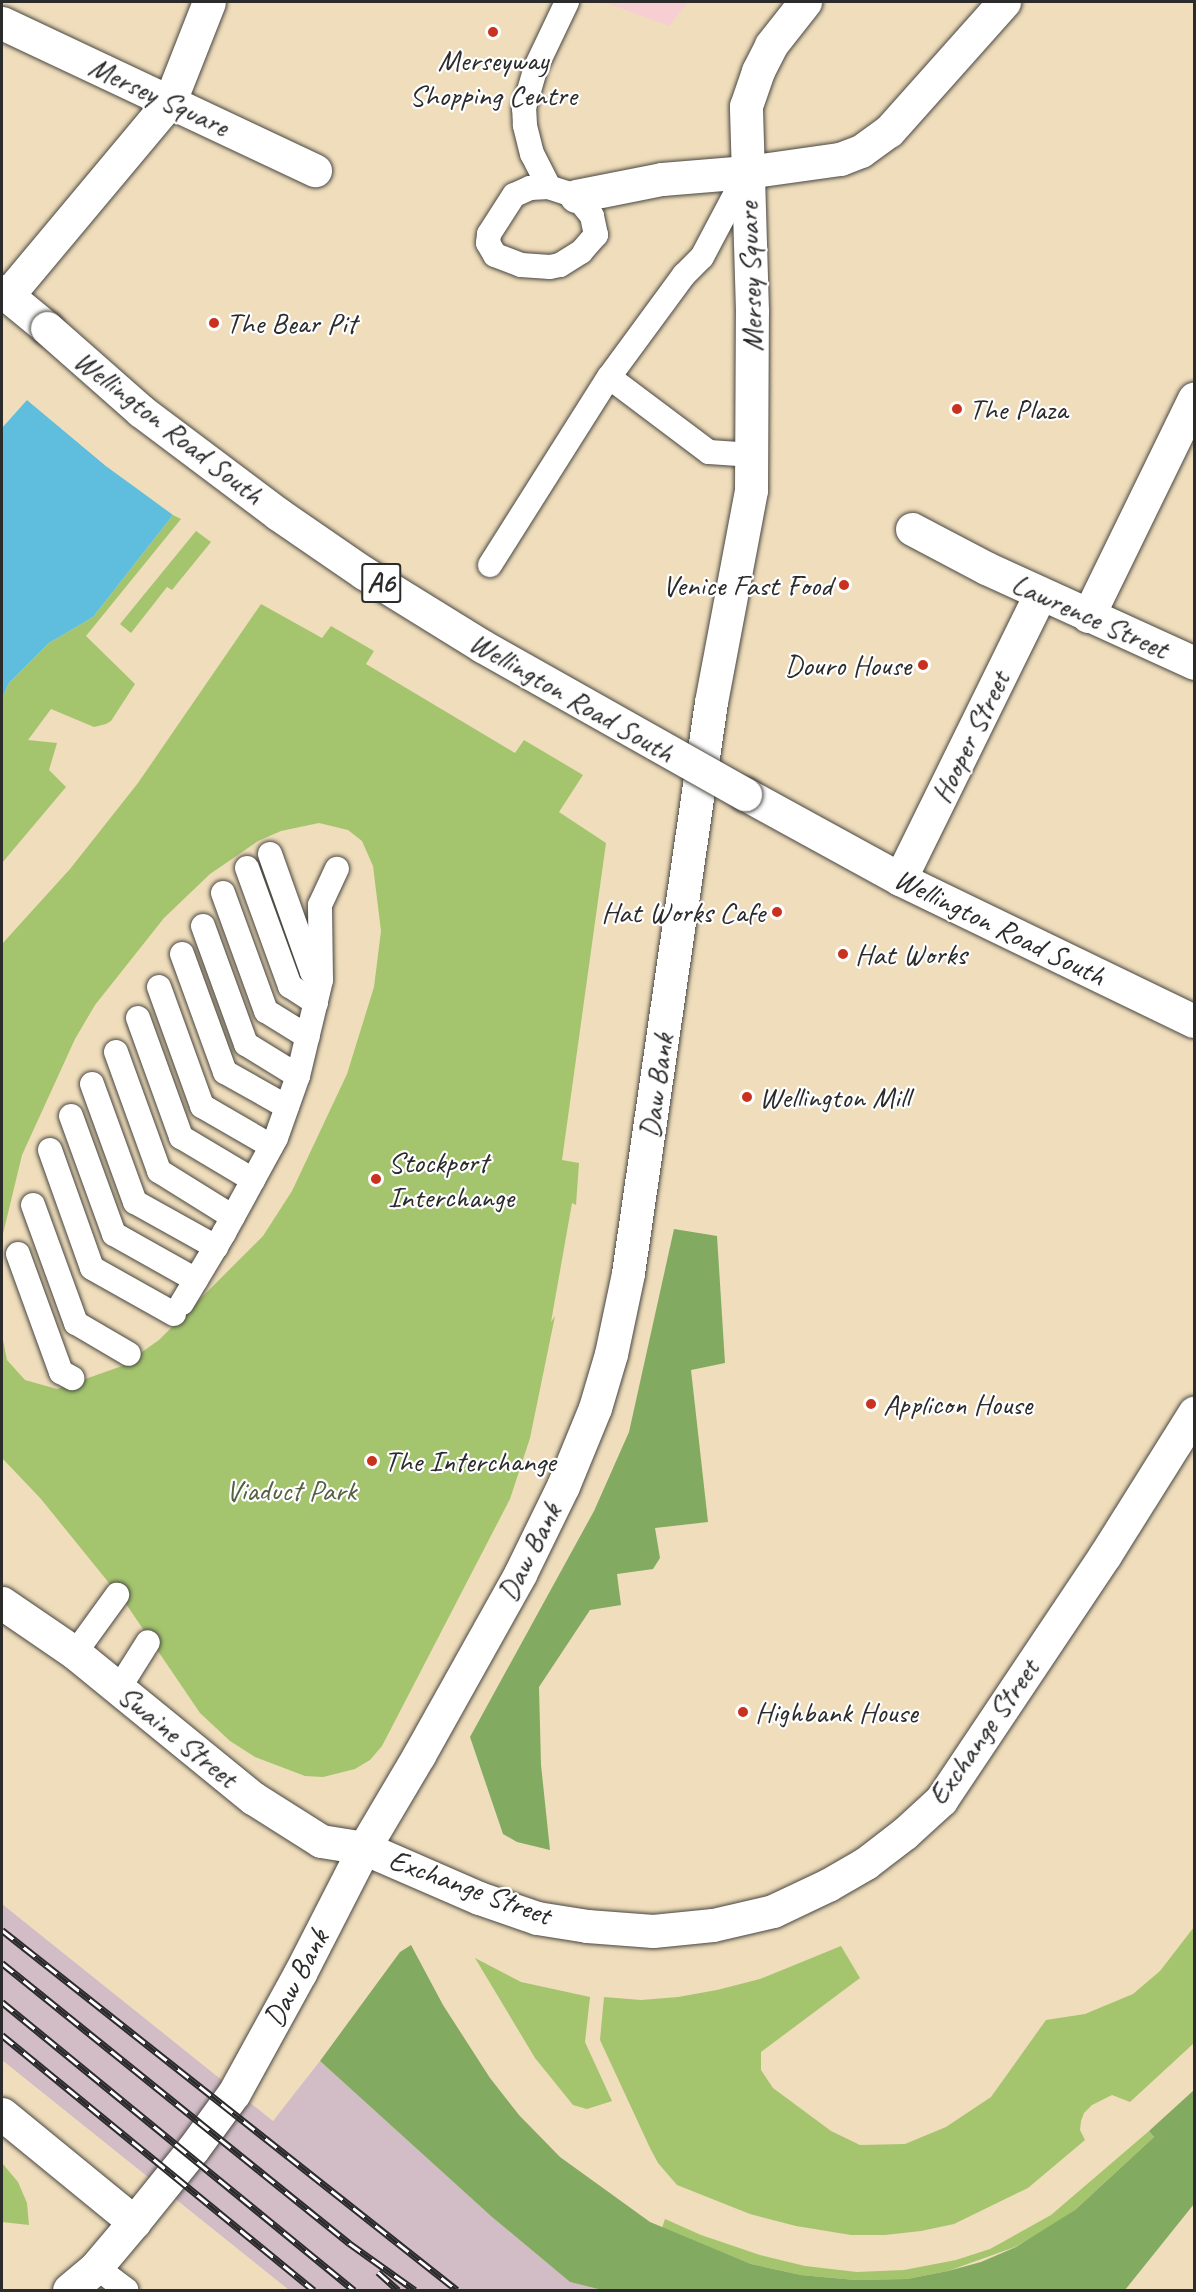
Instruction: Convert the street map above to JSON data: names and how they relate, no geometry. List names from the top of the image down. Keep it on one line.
{"streets":{"main road":["Mersey Square","Wellington Road South","A6","Lawrence Street","Hooper Street","Daw Bank","Exchange Street","Swaine Street"]},"crossings":[["Mersey Square","Daw Bank"],["Wellington Road South","Hooper Street"],["Lawrence Street","Hooper Street"],["Daw Bank","Exchange Street"],["Daw Bank","Swaine Street"],["Exchange Street","Swaine Street"]],"parks":["Viaduct Park"],"places":["Merseyway Shopping Centre","The Bear Pit","The Plaza","Venice Fast Food","Douro House","Hat Works Cafe","Hat Works","Wellington Mill","Stockport Interchange","Applicon House","The Interchange","Highbank House"]}
